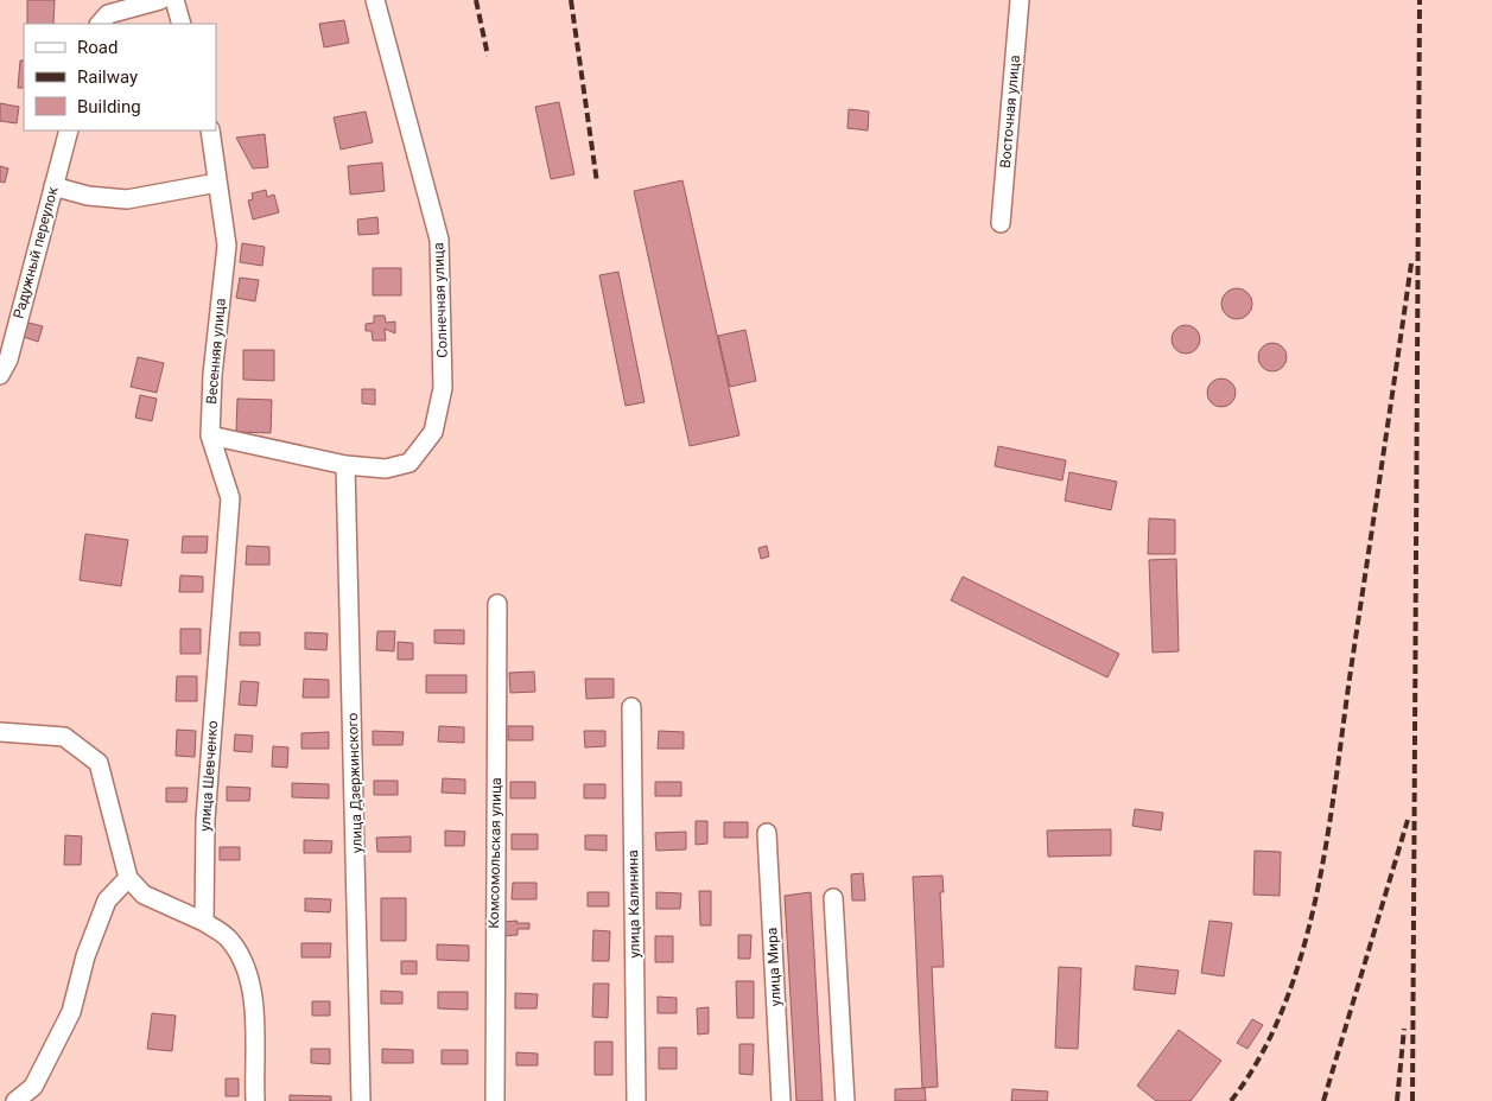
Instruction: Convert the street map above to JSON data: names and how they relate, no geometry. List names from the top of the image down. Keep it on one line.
{"streets":{"street":["Восточная улица","Радужный переулок","Солнечная улица","Весенняя улица","улица Шевченко","улица Дзержинского","Комсомольская улица","улица Калинина","улица Мира"]},"crossings":[["Солнечная улица","улица Дзержинского"],["Весенняя улица","улица Шевченко"]],"legend":["Road","Railway","Building"]}
